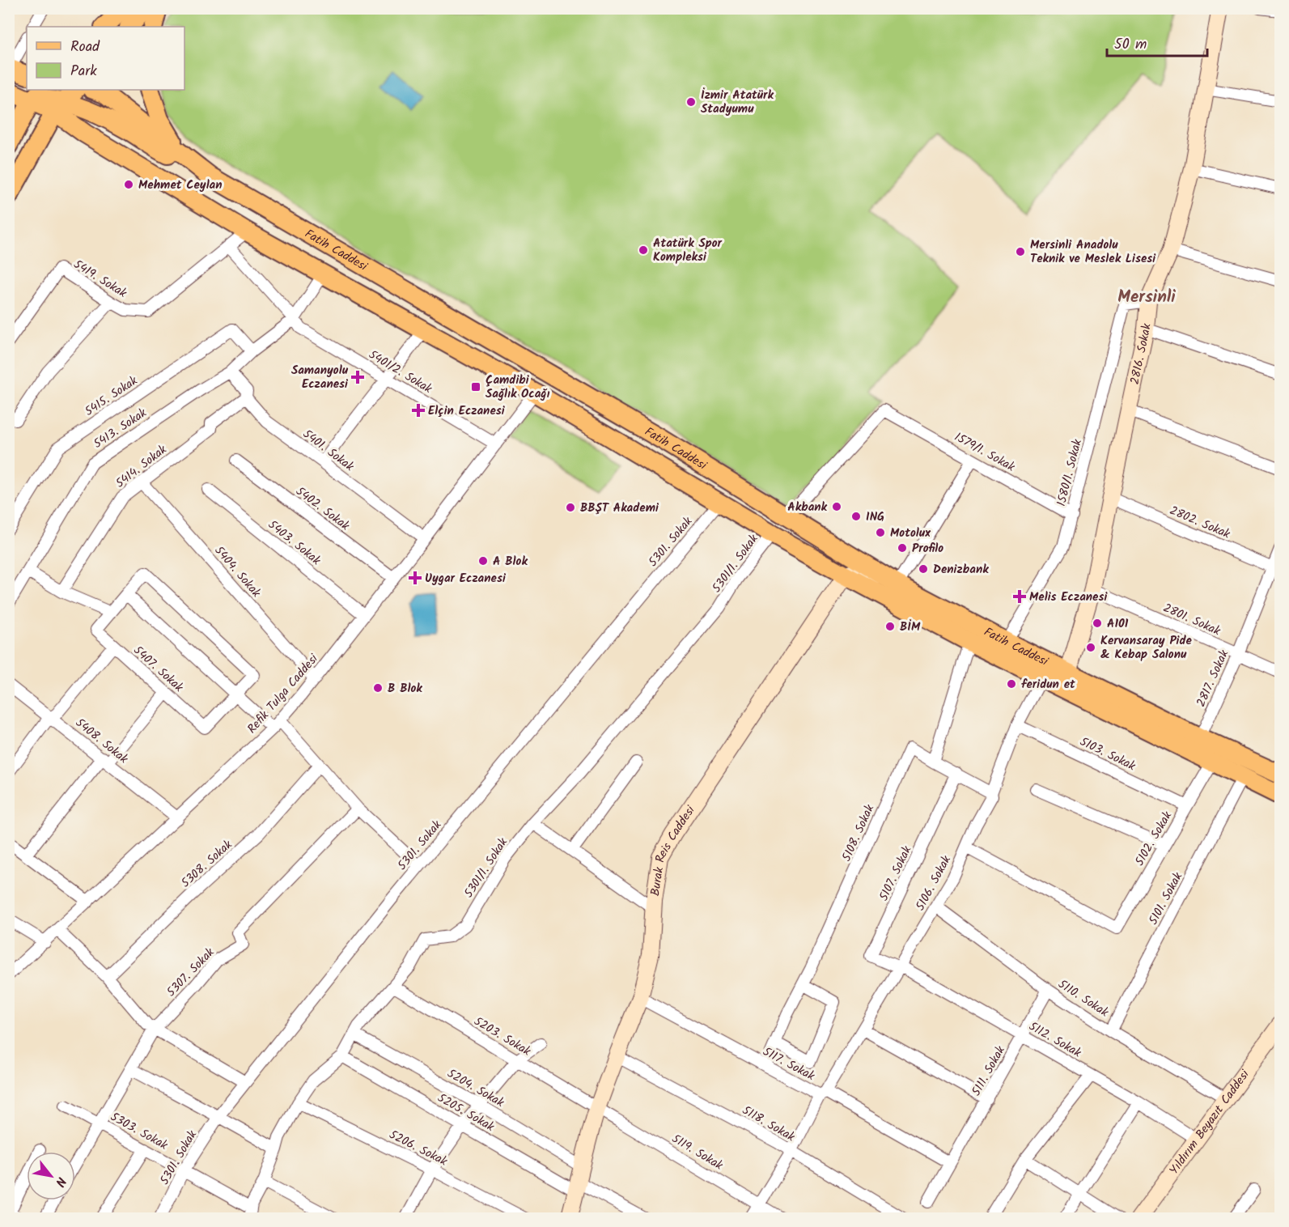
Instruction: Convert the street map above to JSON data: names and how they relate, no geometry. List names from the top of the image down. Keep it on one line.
{"streets":{"main road":["Fatih Caddesi","2816. Sokak","Burak Reis Caddesi","Yıldırım Beyazıt Caddesi"],"street":["5419. Sokak","5401/2. Sokak","5415. Sokak","5413. Sokak","5401. Sokak","1579/1. Sokak","5414. Sokak","1580/1. Sokak","5402. Sokak","2802. Sokak","5301. Sokak","5403. Sokak","5301/1. Sokak","5404. Sokak","2801. Sokak","5407. Sokak","2817. Sokak","Refik Tulga Caddesi","5408. Sokak","5103. Sokak","5108. Sokak","5102. Sokak","5308. Sokak","5107. Sokak","5106. Sokak","5101. Sokak","5307. Sokak","5110. Sokak","5203. Sokak","5112. Sokak","5117. Sokak","5111. Sokak","5204. Sokak","5205. Sokak","5118. Sokak","5303. Sokak","5206. Sokak","5119. Sokak"]},"crossings":[["Fatih Caddesi","2816. Sokak"],["Fatih Caddesi","1579/1. Sokak"],["Fatih Caddesi","1580/1. Sokak"],["Fatih Caddesi","2817. Sokak"],["Fatih Caddesi","5102. Sokak"],["Fatih Caddesi","5106. Sokak"],["Fatih Caddesi","5101. Sokak"],["5419. Sokak","5401/2. Sokak"],["2816. Sokak","1580/1. Sokak"],["2816. Sokak","2802. Sokak"],["2816. Sokak","2801. Sokak"],["5401/2. Sokak","5413. Sokak"],["5401/2. Sokak","Refik Tulga Caddesi"],["5415. Sokak","5413. Sokak"],["5413. Sokak","5401. Sokak"],["5401. Sokak","5414. Sokak"],["5401. Sokak","Refik Tulga Caddesi"],["1579/1. Sokak","1580/1. Sokak"],["5414. Sokak","5404. Sokak"],["5402. Sokak","Refik Tulga Caddesi"],["2802. Sokak","2817. Sokak"],["5301. Sokak","5303. Sokak"],["5403. Sokak","Refik Tulga Caddesi"],["5301/1. Sokak","5203. Sokak"],["5301/1. Sokak","5204. Sokak"],["5301/1. Sokak","5205. Sokak"],["5301/1. Sokak","5303. Sokak"],["5301/1. Sokak","5206. Sokak"],["5404. Sokak","Refik Tulga Caddesi"],["2801. Sokak","2817. Sokak"],["Refik Tulga Caddesi","5408. Sokak"],["5103. Sokak","5102. Sokak"],["5103. Sokak","5106. Sokak"],["5108. Sokak","5117. Sokak"],["5102. Sokak","5106. Sokak"],["Burak Reis Caddesi","5203. Sokak"],["Burak Reis Caddesi","5117. Sokak"],["Burak Reis Caddesi","5204. Sokak"],["Burak Reis Caddesi","5205. Sokak"],["Burak Reis Caddesi","5118. Sokak"],["Burak Reis Caddesi","5119. Sokak"],["5107. Sokak","5106. Sokak"],["5107. Sokak","5112. Sokak"],["5106. Sokak","5110. Sokak"],["5106. Sokak","5112. Sokak"],["5106. Sokak","5117. Sokak"],["5106. Sokak","5118. Sokak"],["5106. Sokak","5119. Sokak"],["5101. Sokak","5110. Sokak"],["5307. Sokak","5303. Sokak"],["5110. Sokak","5111. Sokak"],["5110. Sokak","Yıldırım Beyazıt Caddesi"],["5203. Sokak","5119. Sokak"],["5112. Sokak","5111. Sokak"],["5112. Sokak","Yıldırım Beyazıt Caddesi"],["5117. Sokak","5111. Sokak"],["5204. Sokak","5205. Sokak"]],"districts":["Mersinli"],"places":{"other":["İzmir Atatürk Stadyumu","Mehmet Ceylan","Atatürk Spor Kompleksi","Mersinli Anadolu Teknik ve Meslek Lisesi","Akbank","BBŞT Akademi","ING","Motolux","Profilo","A Blok","Denizbank","A101","BİM","Kervansaray Pide & Kebap Salonu","feridun et","B Blok"],"health":["Samanyolu Eczanesi","Elçin Eczanesi","Uygar Eczanesi","Melis Eczanesi"],"transit":["Çamdibi Sağlık Ocağı"]},"legend":["Road","Park"],"scale_bar":"50 m","north":"bottom right"}
